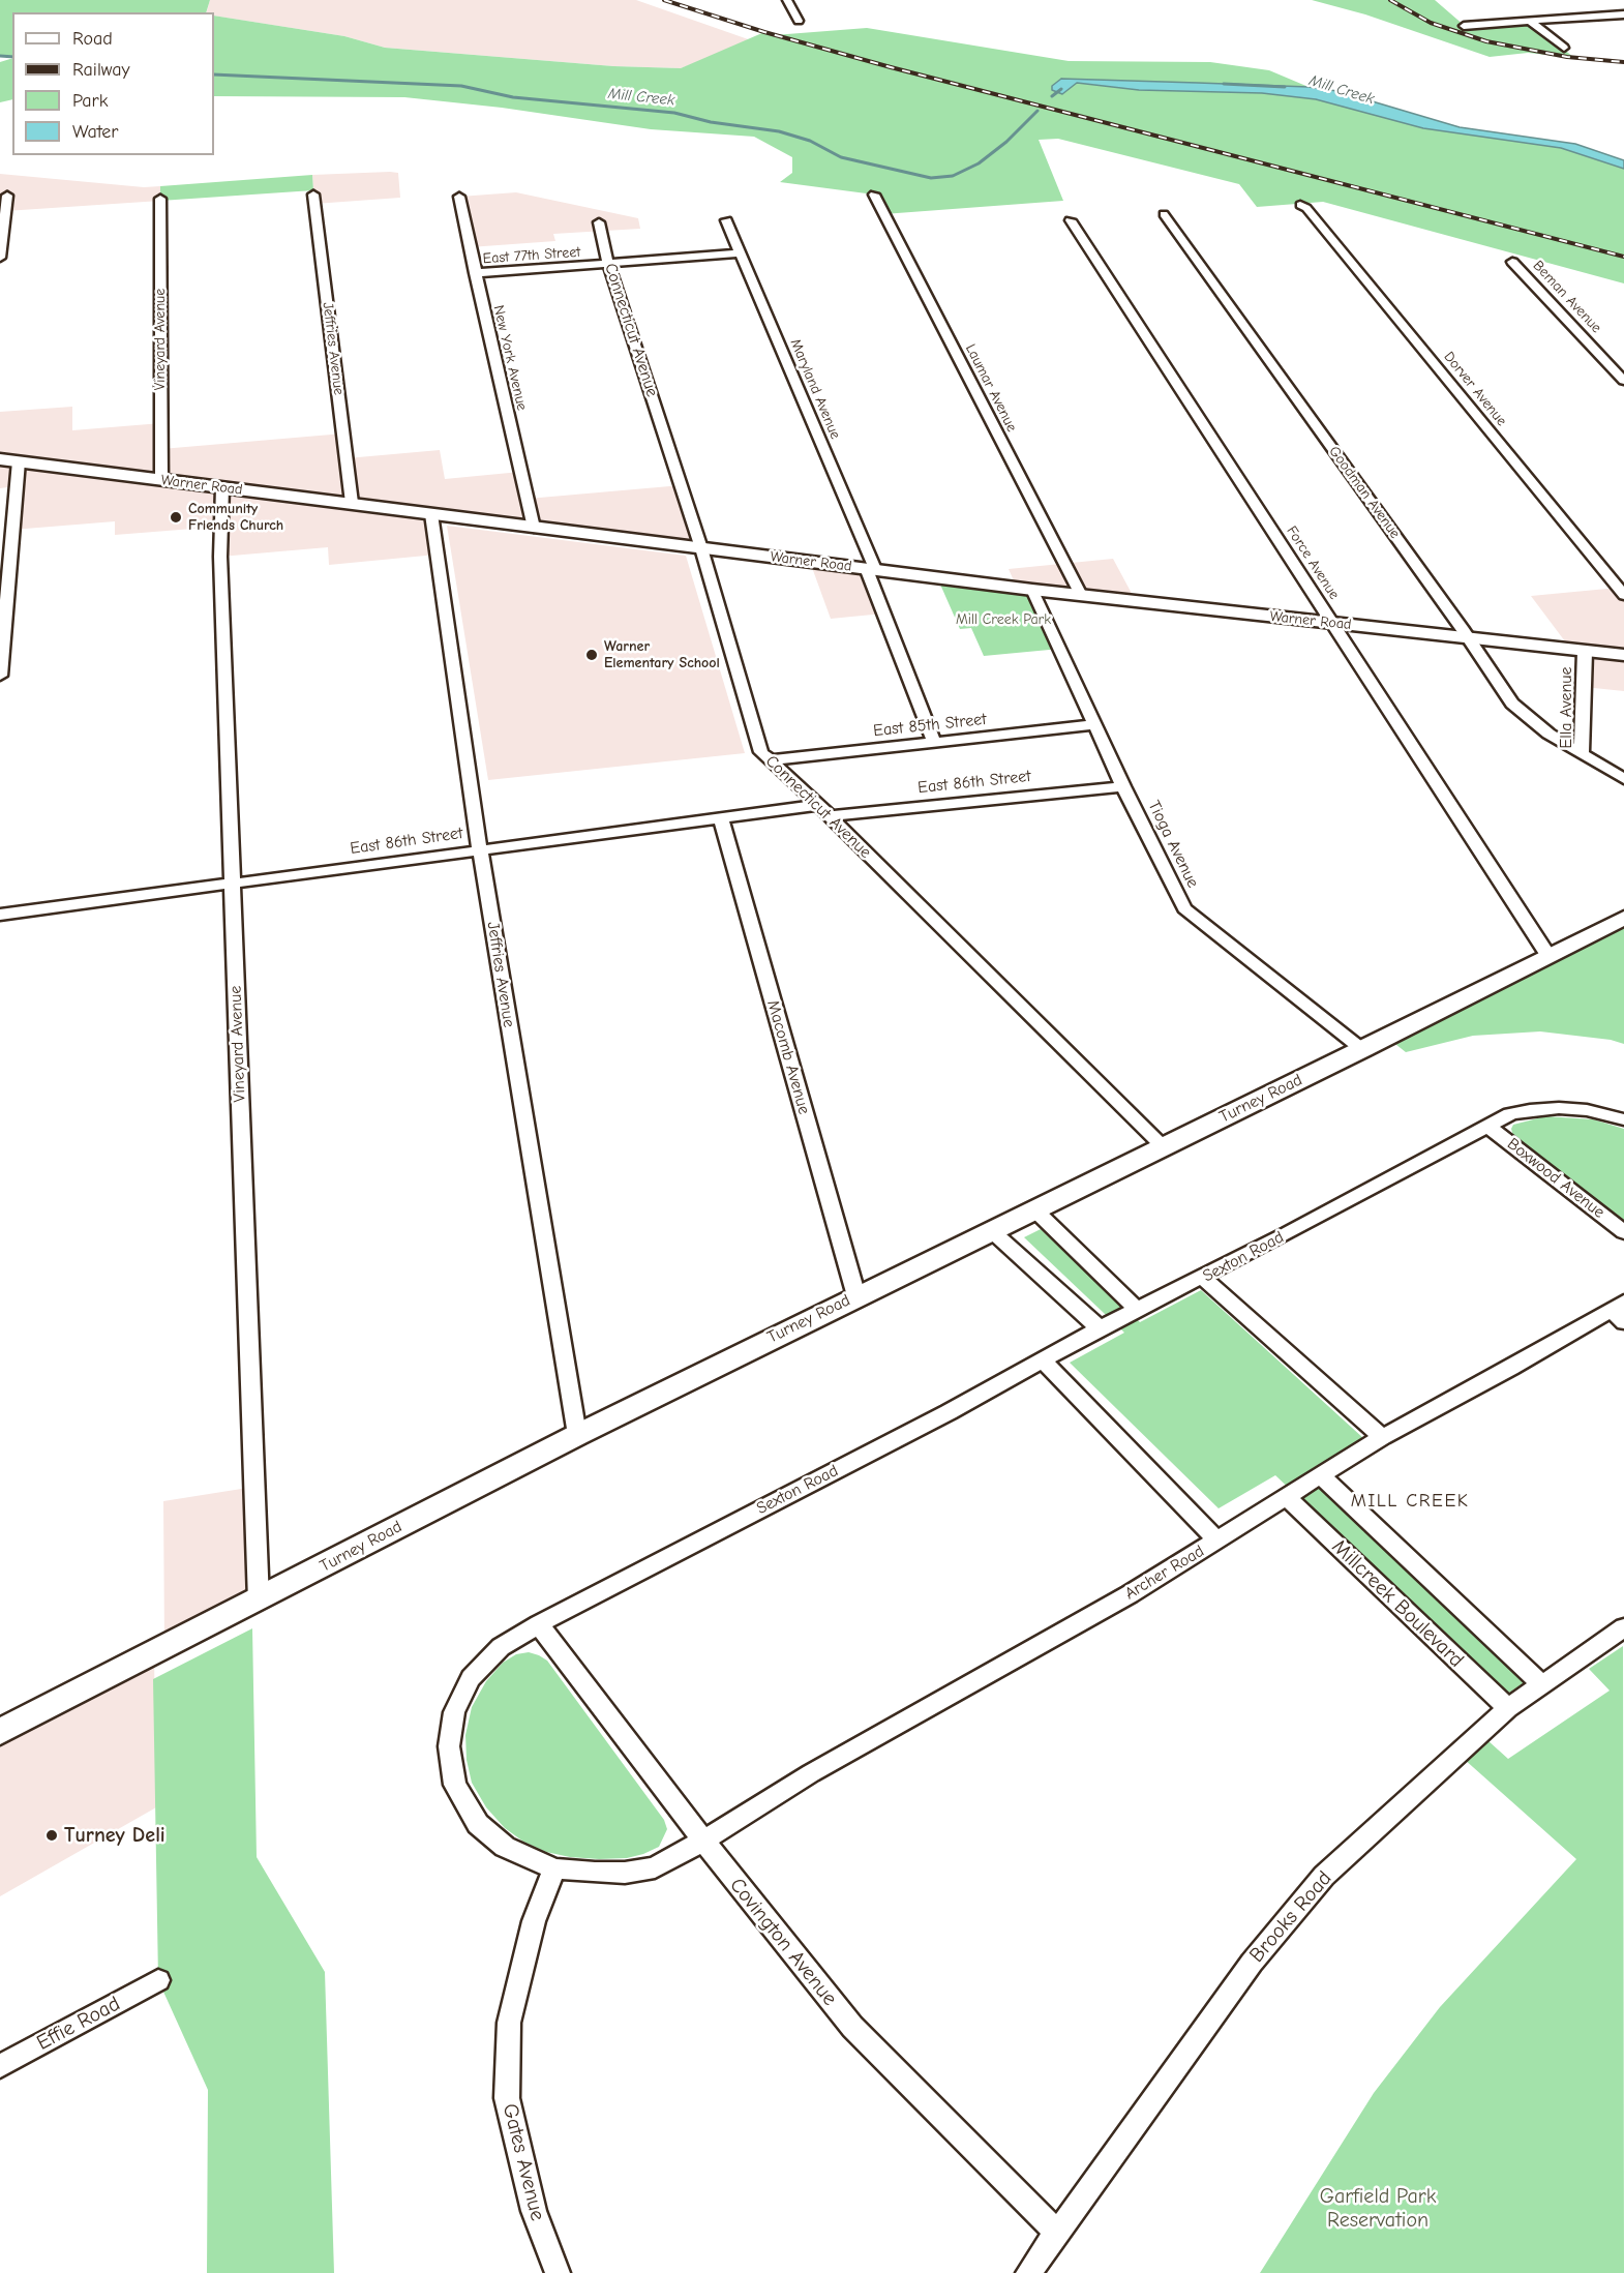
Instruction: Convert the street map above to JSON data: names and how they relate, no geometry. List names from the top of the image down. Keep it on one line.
{"streets":{"main road":["Warner Road","Turney Road"],"street":["East 77th Street","Beman Avenue","Connecticut Avenue","Vineyard Avenue","Jeffries Avenue","New York Avenue","Laumar Avenue","Maryland Avenue","Dorver Avenue","Goodman Avenue","Force Avenue","Ella Avenue","East 85th Street","East 86th Street","Tioga Avenue","Macomb Avenue","Boxwood Avenue","Sexton Road","Archer Road","Millcreek Boulevard","Brooks Road","Covington Avenue","Effie Road","Gates Avenue"]},"crossings":[["East 77th Street","Connecticut Avenue"],["East 77th Street","New York Avenue"],["East 77th Street","Maryland Avenue"],["Connecticut Avenue","Warner Road"],["Connecticut Avenue","East 85th Street"],["Connecticut Avenue","East 86th Street"],["Connecticut Avenue","Turney Road"],["Vineyard Avenue","Warner Road"],["Vineyard Avenue","East 86th Street"],["Vineyard Avenue","Turney Road"],["Jeffries Avenue","Warner Road"],["Jeffries Avenue","East 86th Street"],["Jeffries Avenue","Turney Road"],["New York Avenue","Warner Road"],["Laumar Avenue","Warner Road"],["Maryland Avenue","Warner Road"],["Maryland Avenue","East 85th Street"],["Warner Road","Goodman Avenue"],["Warner Road","Force Avenue"],["Warner Road","Ella Avenue"],["Warner Road","Tioga Avenue"],["Goodman Avenue","Ella Avenue"],["Force Avenue","Turney Road"],["East 85th Street","Tioga Avenue"],["East 86th Street","Tioga Avenue"],["East 86th Street","Macomb Avenue"],["Tioga Avenue","Turney Road"],["Macomb Avenue","Turney Road"],["Boxwood Avenue","Sexton Road"],["Sexton Road","Archer Road"],["Sexton Road","Covington Avenue"],["Sexton Road","Gates Avenue"],["Archer Road","Millcreek Boulevard"],["Archer Road","Covington Avenue"],["Millcreek Boulevard","Brooks Road"],["Brooks Road","Covington Avenue"]],"districts":["MILL CREEK"],"water":["Mill Creek"],"parks":["Mill Creek Park","Garfield Park Reservation"],"places":["Community Friends Church","Warner Elementary School","Turney Deli"],"legend":["Road","Railway","Park","Water"]}
